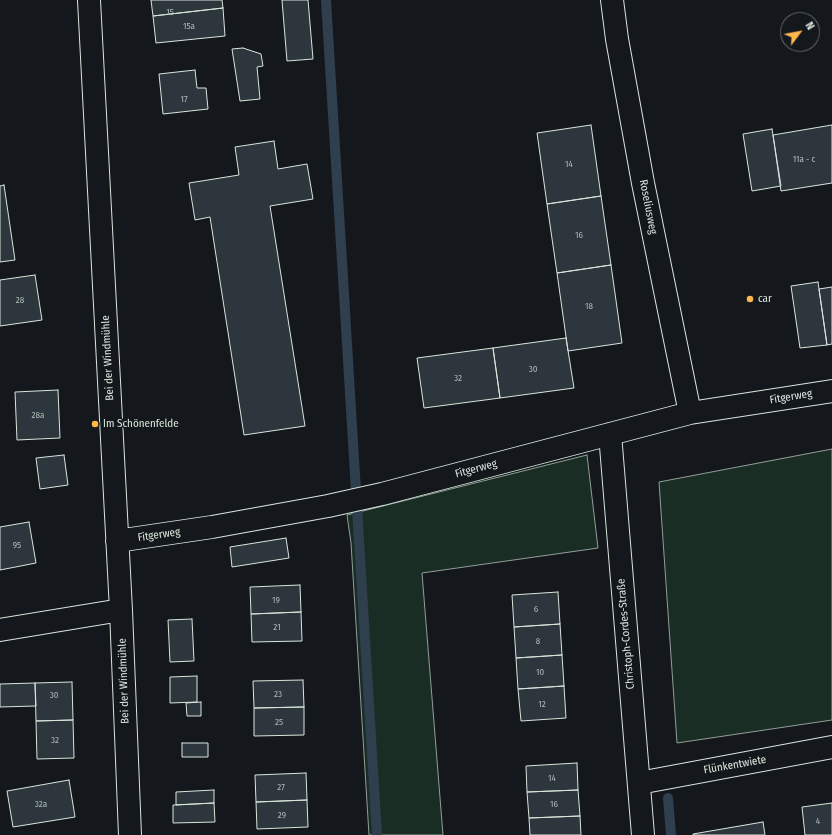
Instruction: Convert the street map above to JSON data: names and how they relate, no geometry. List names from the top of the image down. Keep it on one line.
{"streets":{"street":["Roseliusweg","Bei der Windmühle","Fitgerweg","Christoph-Cordes-Straße","Flünkentwiete"]},"crossings":[["Roseliusweg","Fitgerweg"],["Bei der Windmühle","Fitgerweg"],["Fitgerweg","Christoph-Cordes-Straße"],["Christoph-Cordes-Straße","Flünkentwiete"]],"places":["car","Im Schönenfelde"],"house_numbers":["15","15a","17","11a - c","14","16","28","18","30","32","28a","95","19","6","21","8","10","23","30","12","25","32","14","27","32a","16","29","4"],"north":"top right"}
